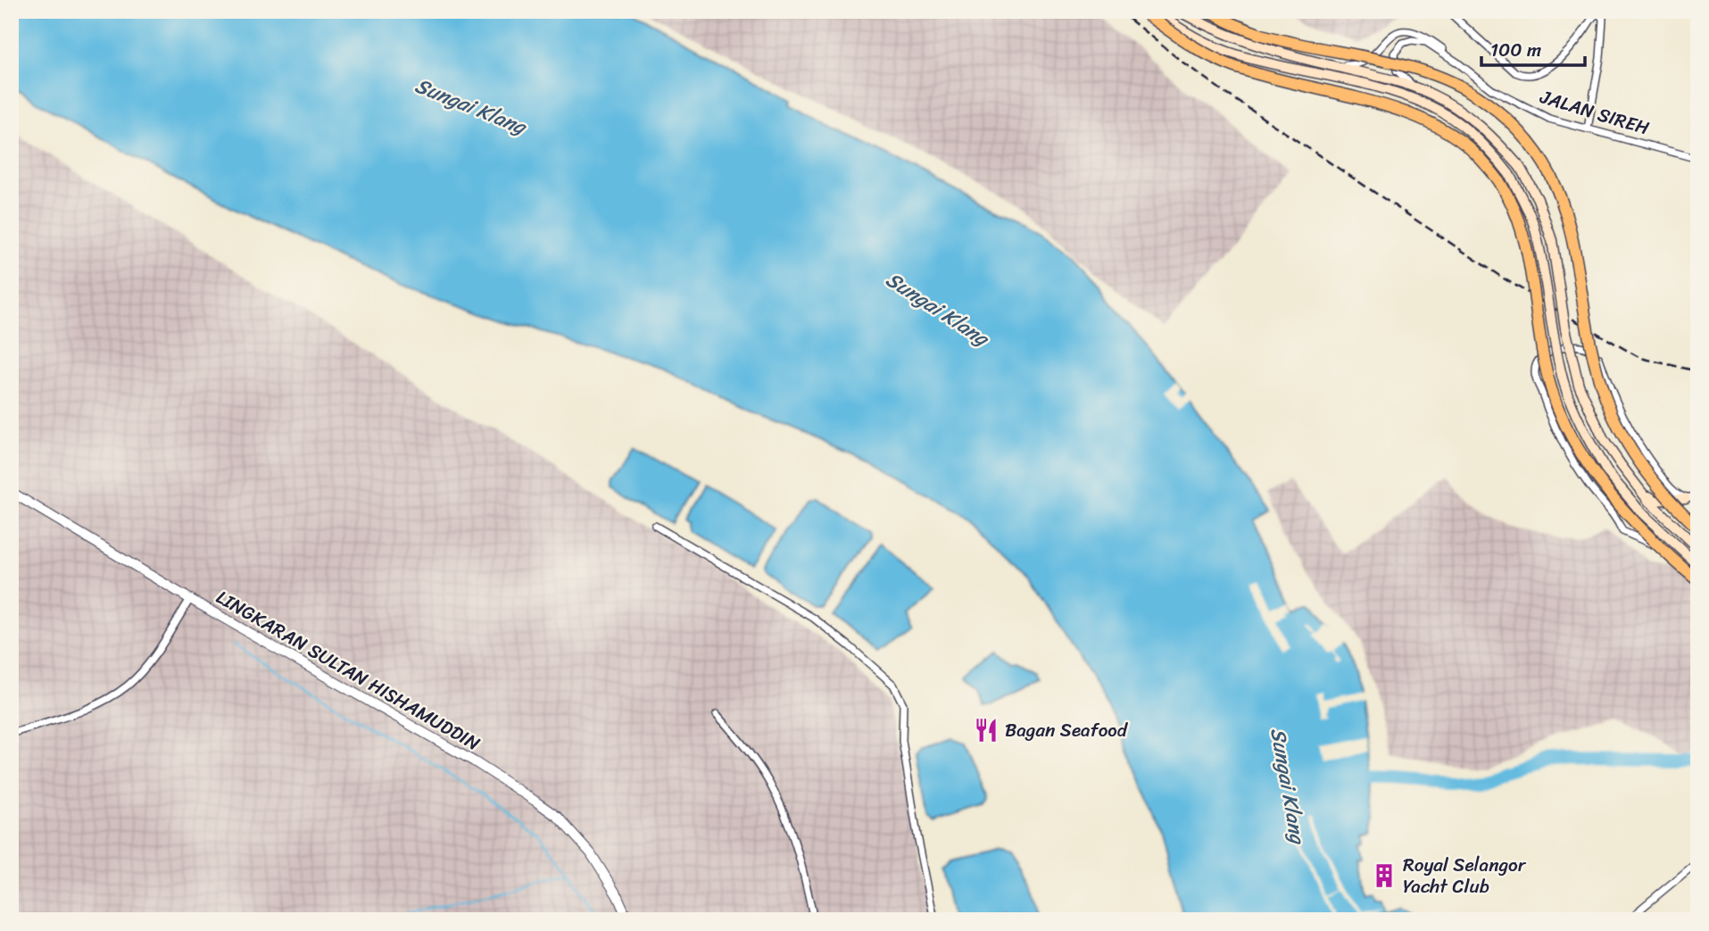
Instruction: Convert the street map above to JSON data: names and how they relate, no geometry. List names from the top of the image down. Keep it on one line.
{"streets":{"street":["JALAN SIREH","LINGKARAN SULTAN HISHAMUDDIN"]},"water":["Sungai Klang"],"places":{"restaurant":["Bagan Seafood"],"building":["Royal Selangor Yacht Club"]},"scale_bar":"100 m"}
